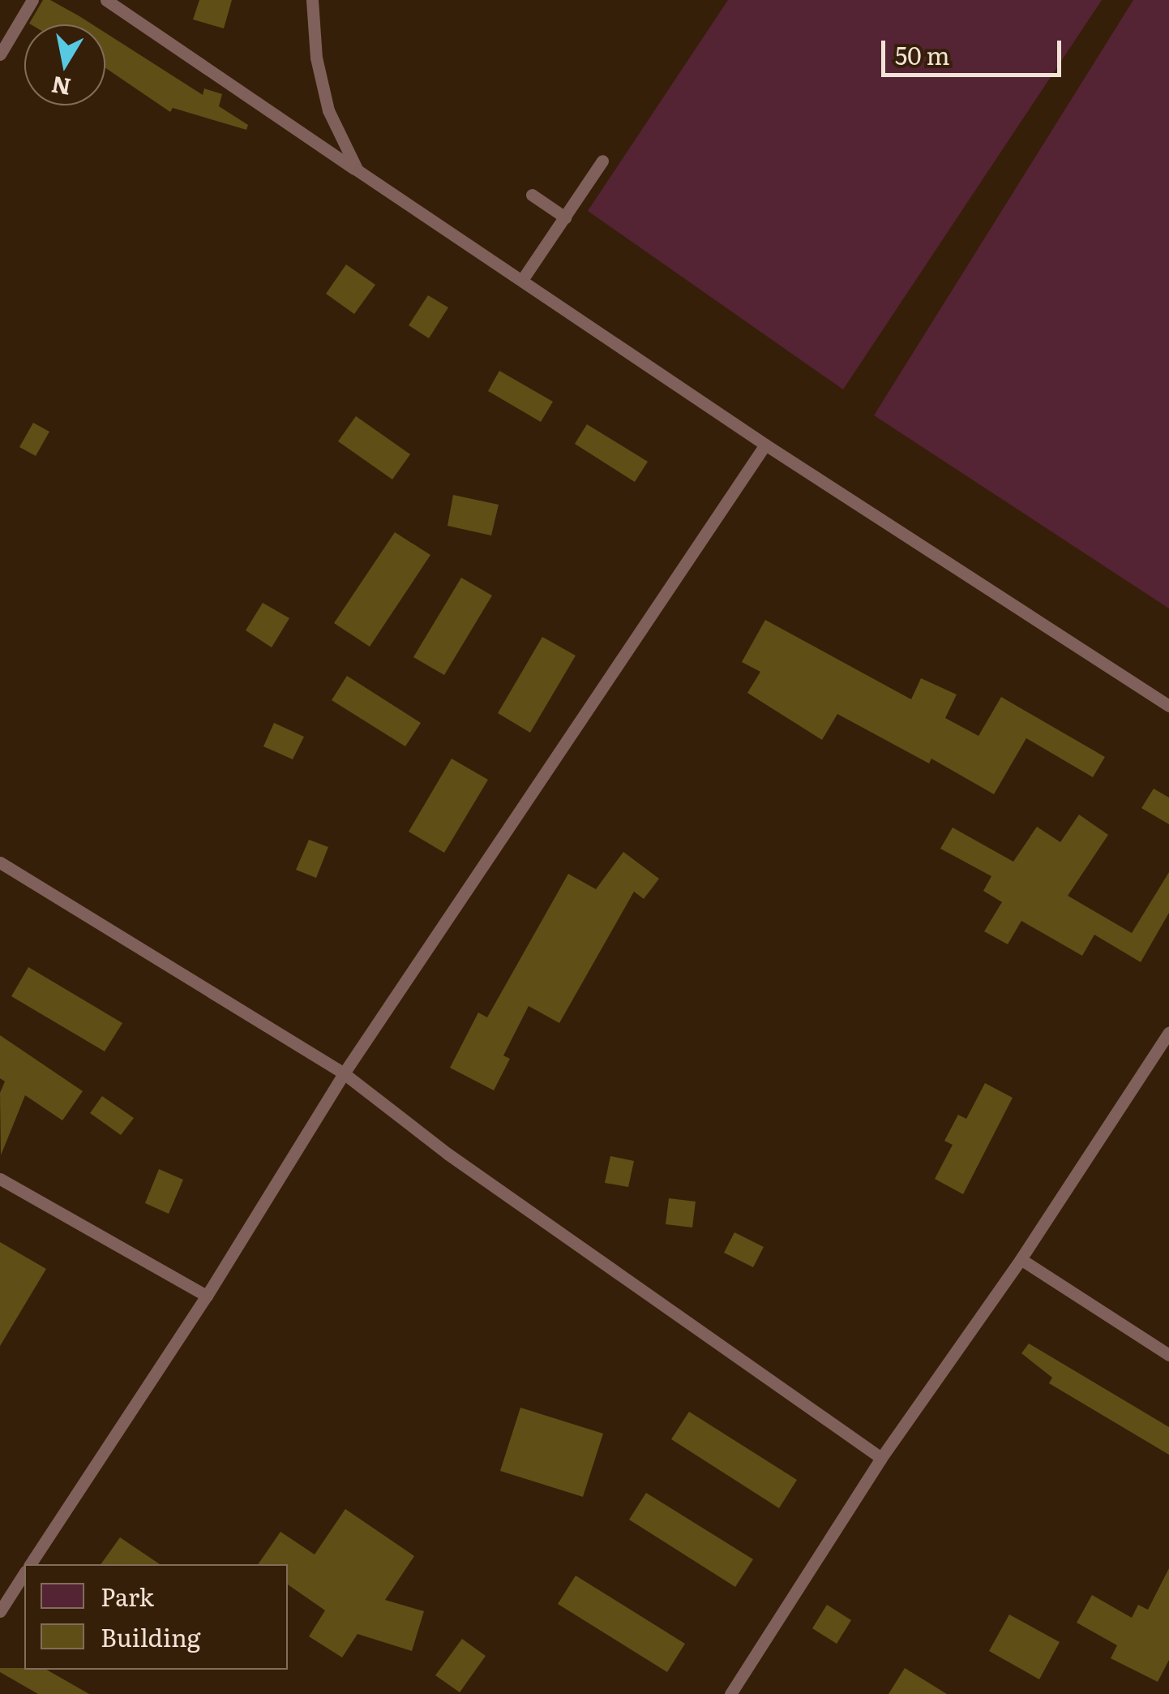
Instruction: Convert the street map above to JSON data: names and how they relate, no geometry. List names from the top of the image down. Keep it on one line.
{"legend":["Park","Building"],"scale_bar":"50 m","north":"bottom"}
